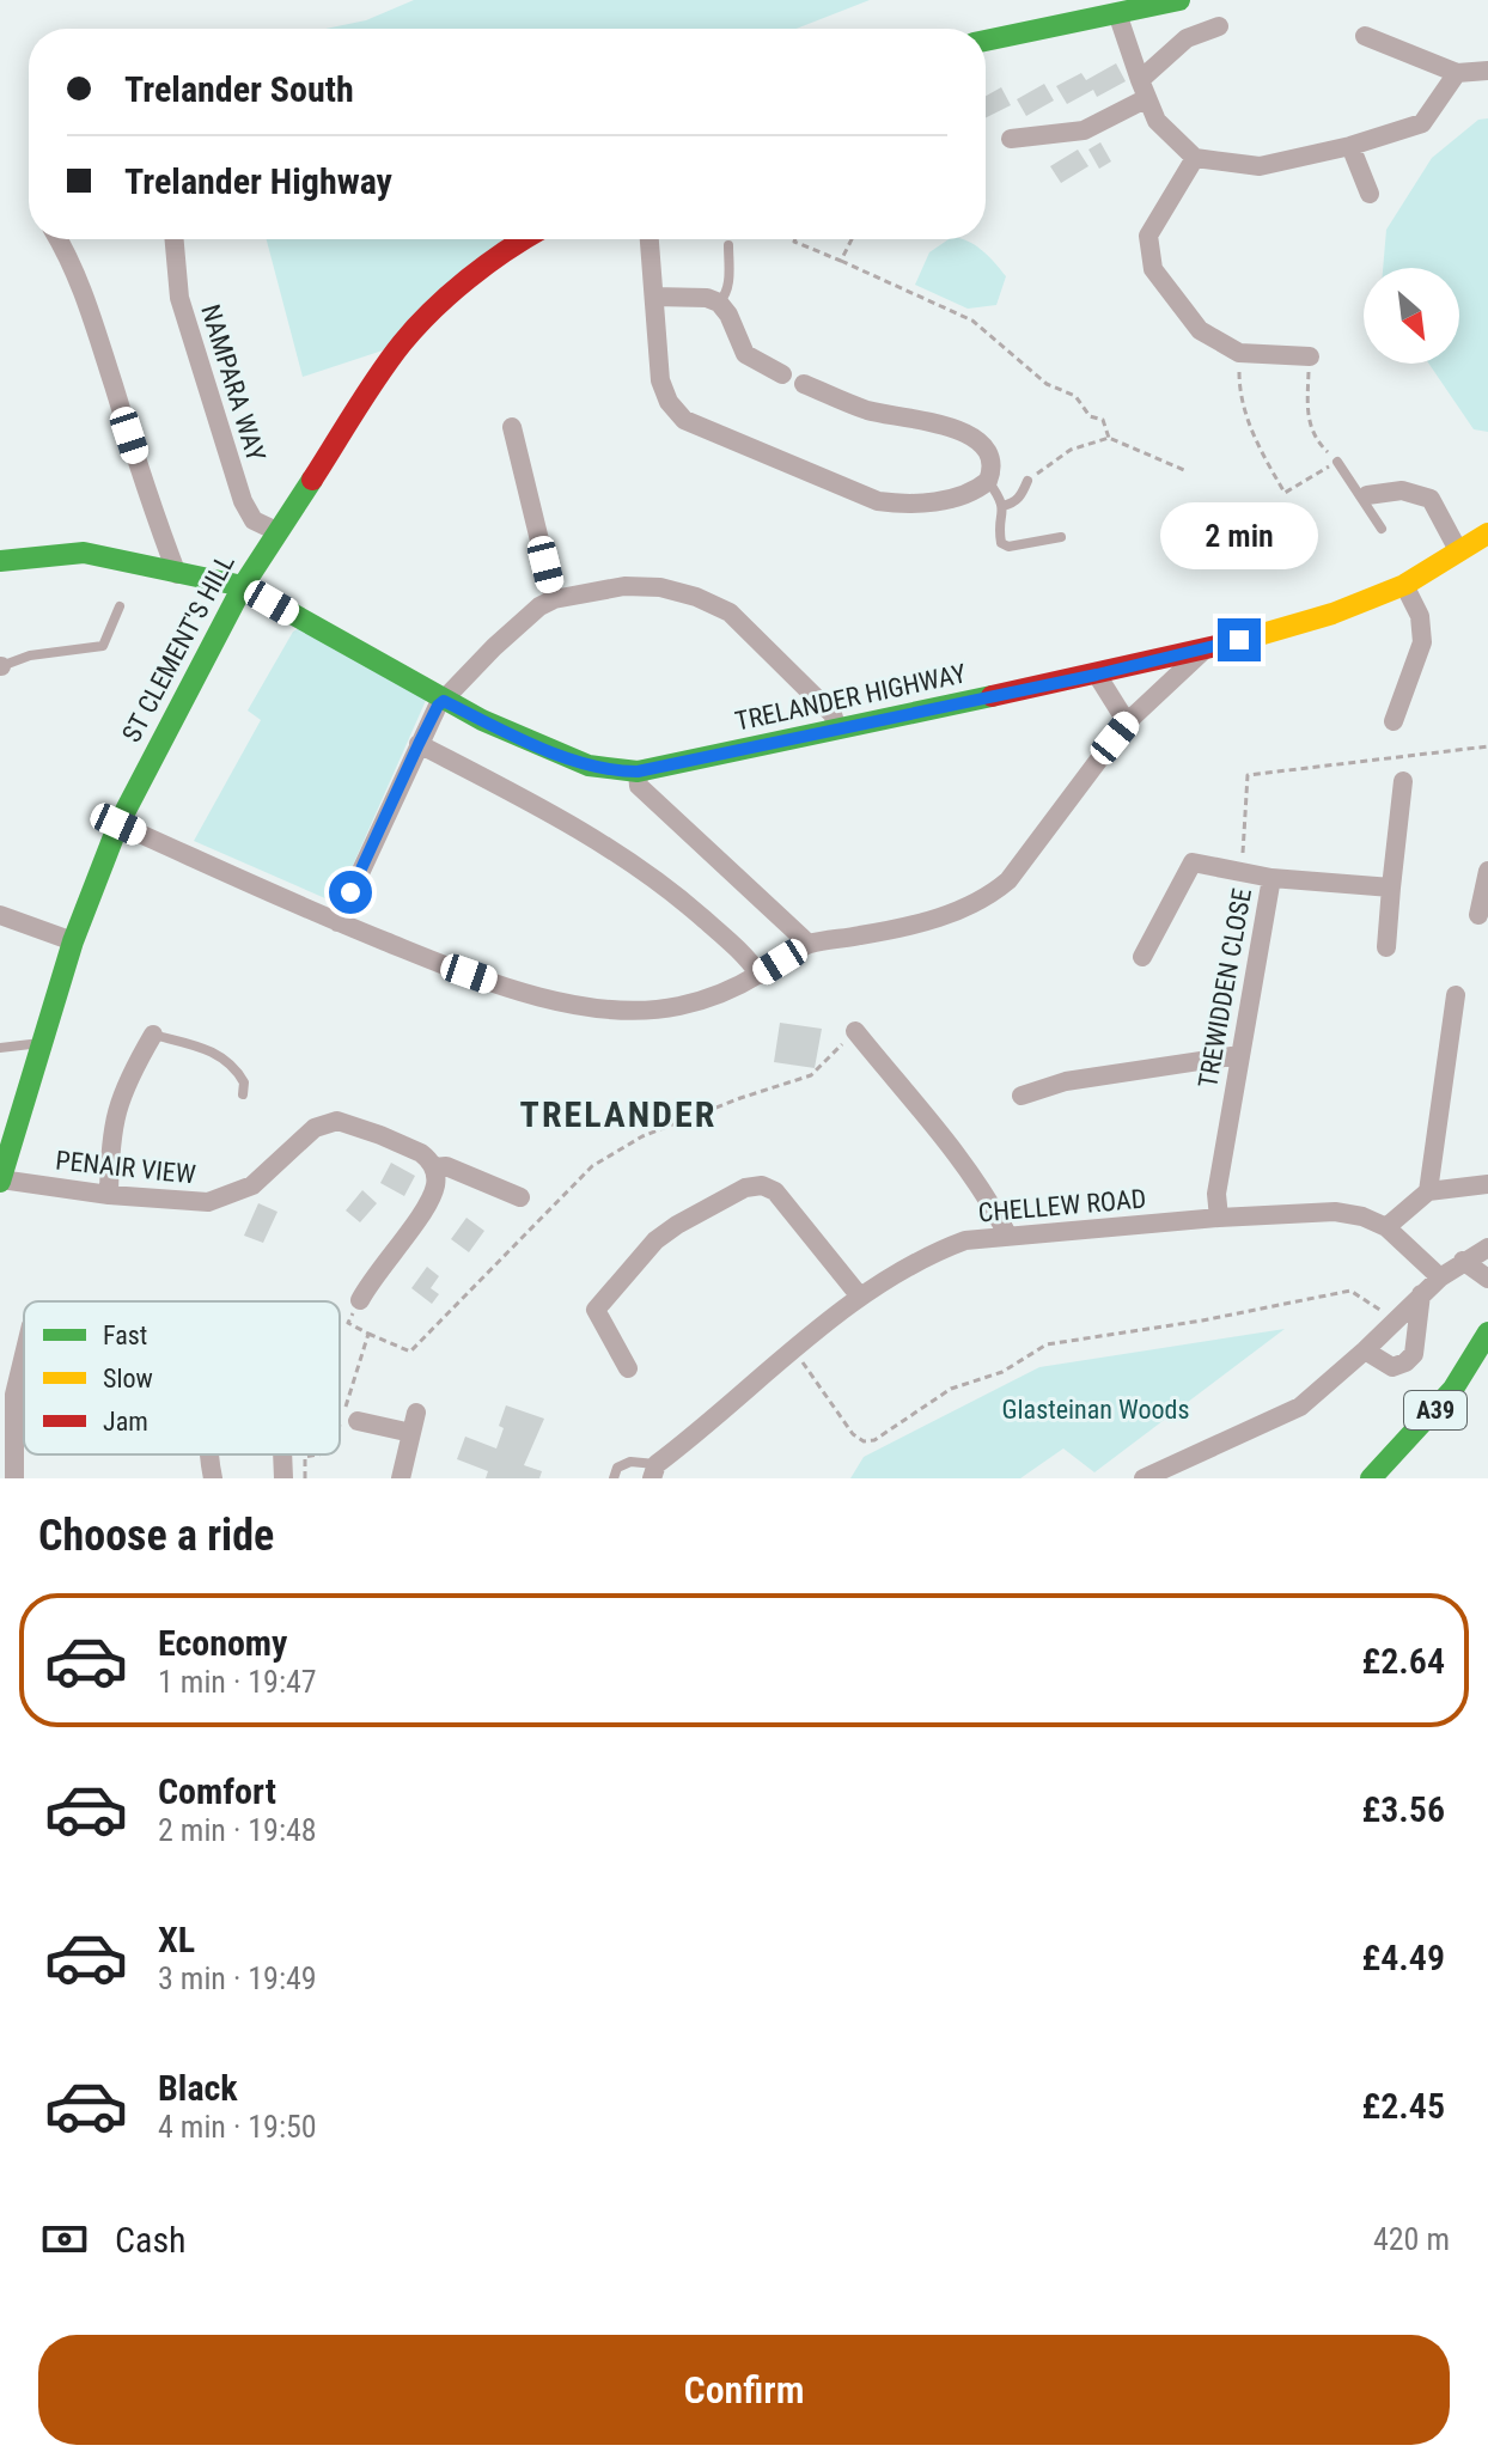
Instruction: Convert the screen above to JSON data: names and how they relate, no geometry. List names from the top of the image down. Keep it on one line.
{"streets":{"main road":["ST CLEMENT'S HILL","TRELANDER HIGHWAY","A39"],"street":["NAMPARA WAY","TREWIDDEN CLOSE","PENAIR VIEW","CHELLEW ROAD"]},"crossings":[["NAMPARA WAY","ST CLEMENT'S HILL"],["ST CLEMENT'S HILL","TRELANDER HIGHWAY"],["ST CLEMENT'S HILL","PENAIR VIEW"],["TREWIDDEN CLOSE","CHELLEW ROAD"]],"districts":["TRELANDER"],"parks":["Glasteinan Woods"],"legend":["Fast","Slow","Jam"],"north":"bottom right","page":{"banner":["Trelander South","Trelander Highway"],"bubble":"2 min","heading":"Choose a ride","list":[{"name":"Economy","note":"1 min · 19:47","value":"£2.64"},{"name":"Comfort","note":"2 min · 19:48","value":"£3.56"},{"name":"XL","note":"3 min · 19:49","value":"£4.49"},{"name":"Black","note":"4 min · 19:50","value":"£2.45"}],"pay":["Cash","420 m"],"buttons":"Confirm"}}
